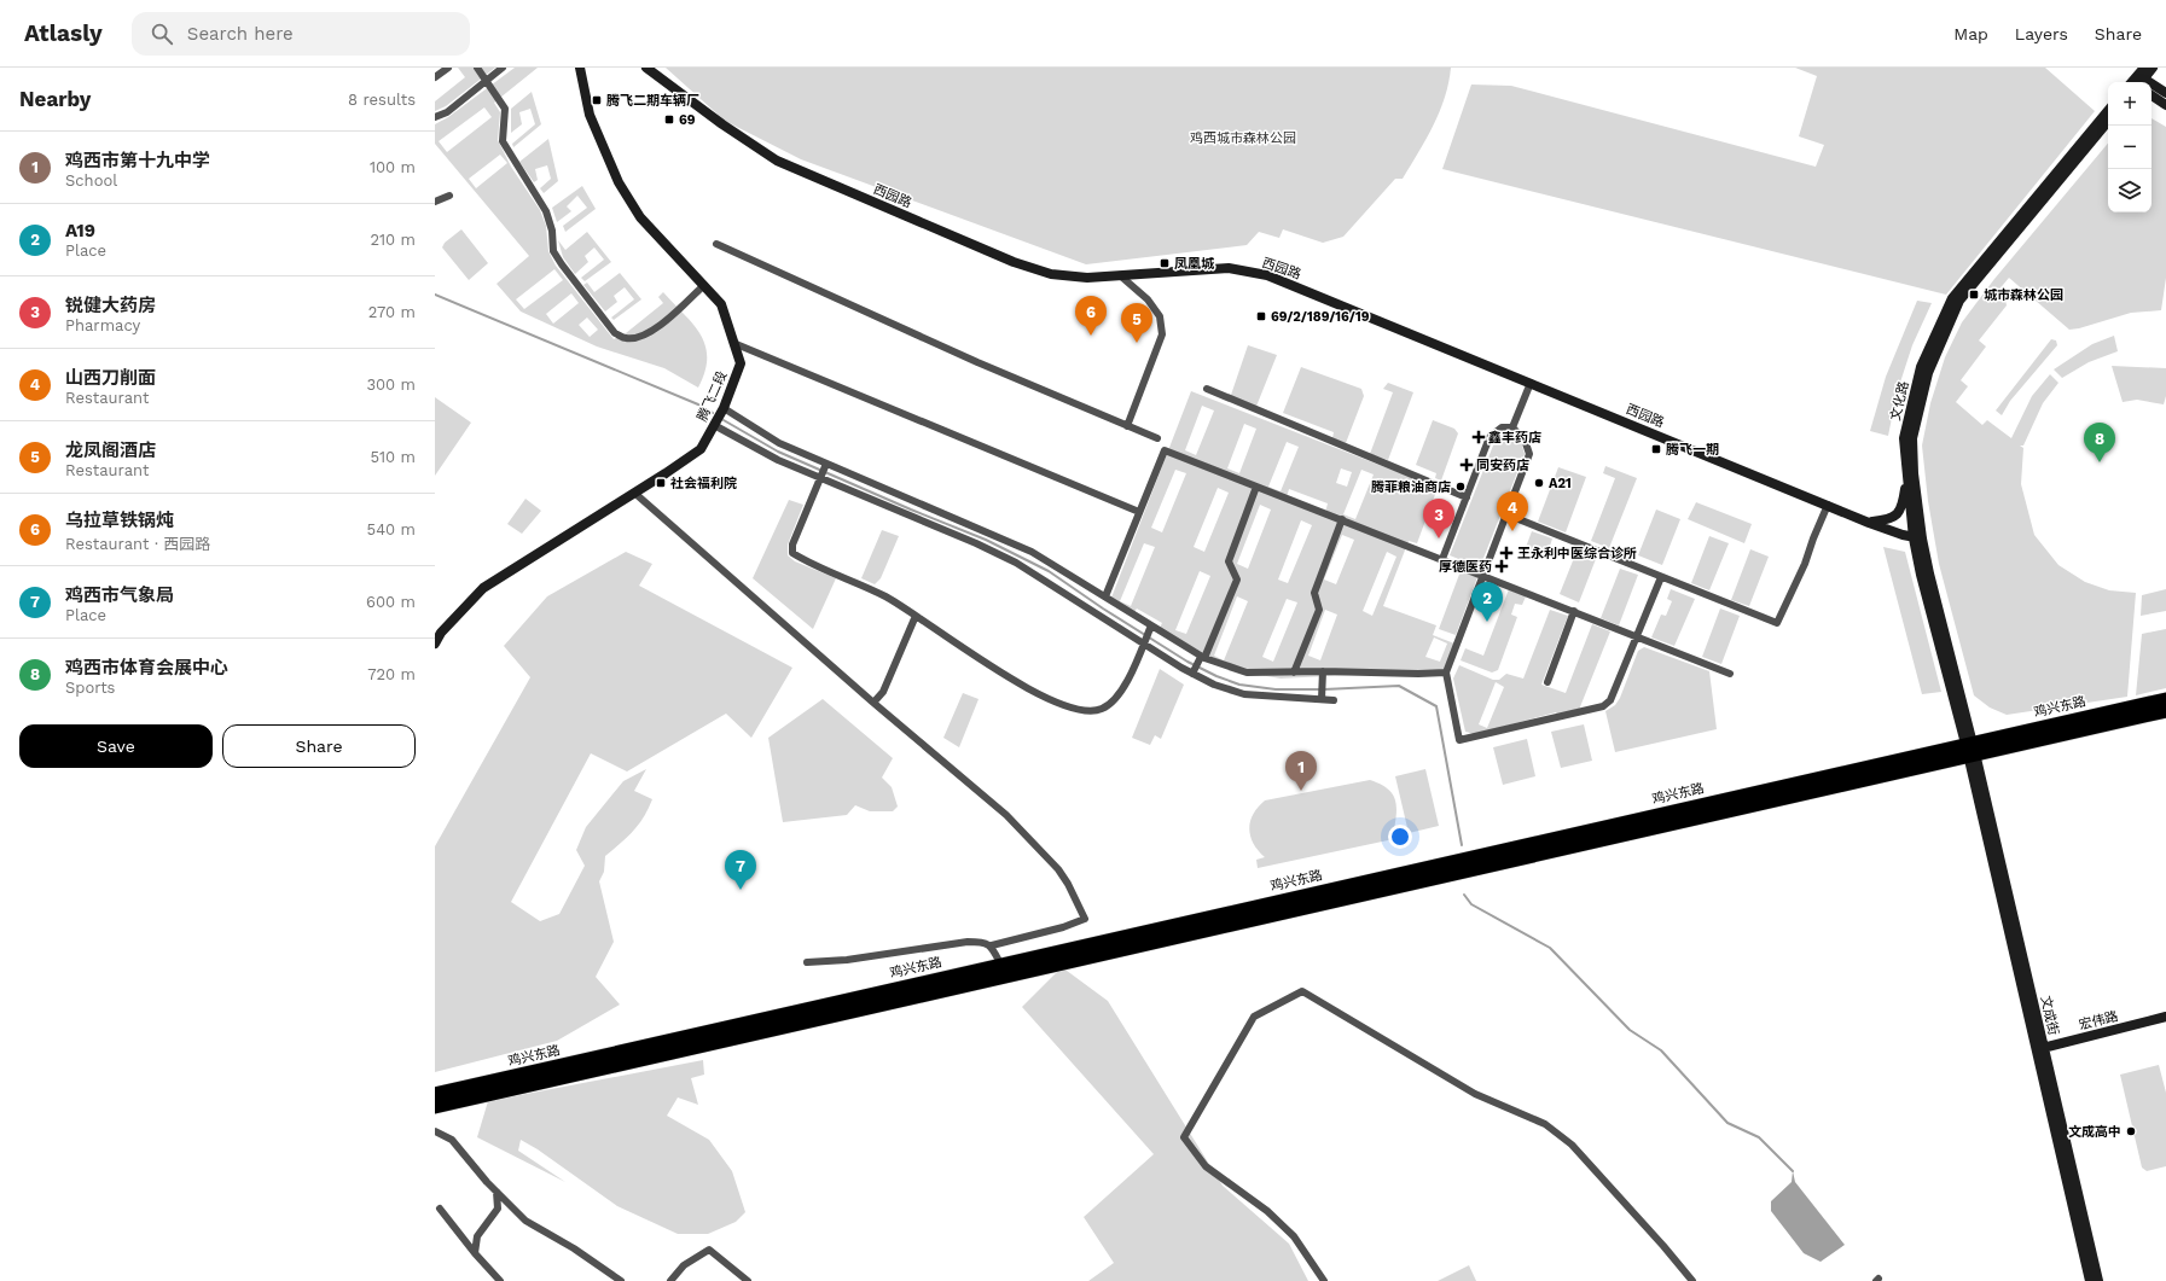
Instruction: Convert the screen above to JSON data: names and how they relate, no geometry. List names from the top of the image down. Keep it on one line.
{"streets":{"highway":["鸡兴东路"],"main road":["西园路","腾飞二段","文化路","文成街","宏伟路"]},"crossings":[["西园路","文化路"],["文化路","鸡兴东路"],["文化路","文成街"],["文成街","宏伟路"]],"parks":["鸡西城市森林公园"],"places":{"transit":["腾飞二期车辆厂","69","凤凰城","城市森林公园","69/2/189/16/19","腾飞一期","社会福利院"],"health":["鑫丰药店","同安药店","王永利中医综合诊所","厚德医药"],"other":["A21","腾菲粮油商店","文成高中"]},"page":{"header":"Atlasly","search":"Search here","nav":["Map","Layers","Share"],"heading":["Nearby","8 results"],"map_buttons":["+","−"],"list":[{"mark":"1","name":"鸡西市第十九中学","note":"School","value":"100 m"},{"mark":"2","name":"A19","note":"Place","value":"210 m"},{"mark":"3","name":"锐健大药房","note":"Pharmacy","value":"270 m"},{"mark":"4","name":"山西刀削面","note":"Restaurant","value":"300 m"},{"mark":"5","name":"龙凤阁酒店","note":"Restaurant","value":"510 m"},{"mark":"6","name":"乌拉草铁锅炖","note":"Restaurant · 西园路","value":"540 m"},{"mark":"7","name":"鸡西市气象局","note":"Place","value":"600 m"},{"mark":"8","name":"鸡西市体育会展中心","note":"Sports","value":"720 m"}],"pins":["6","5","8","4","3","2","1","7"],"buttons":["Save","Share"]}}
